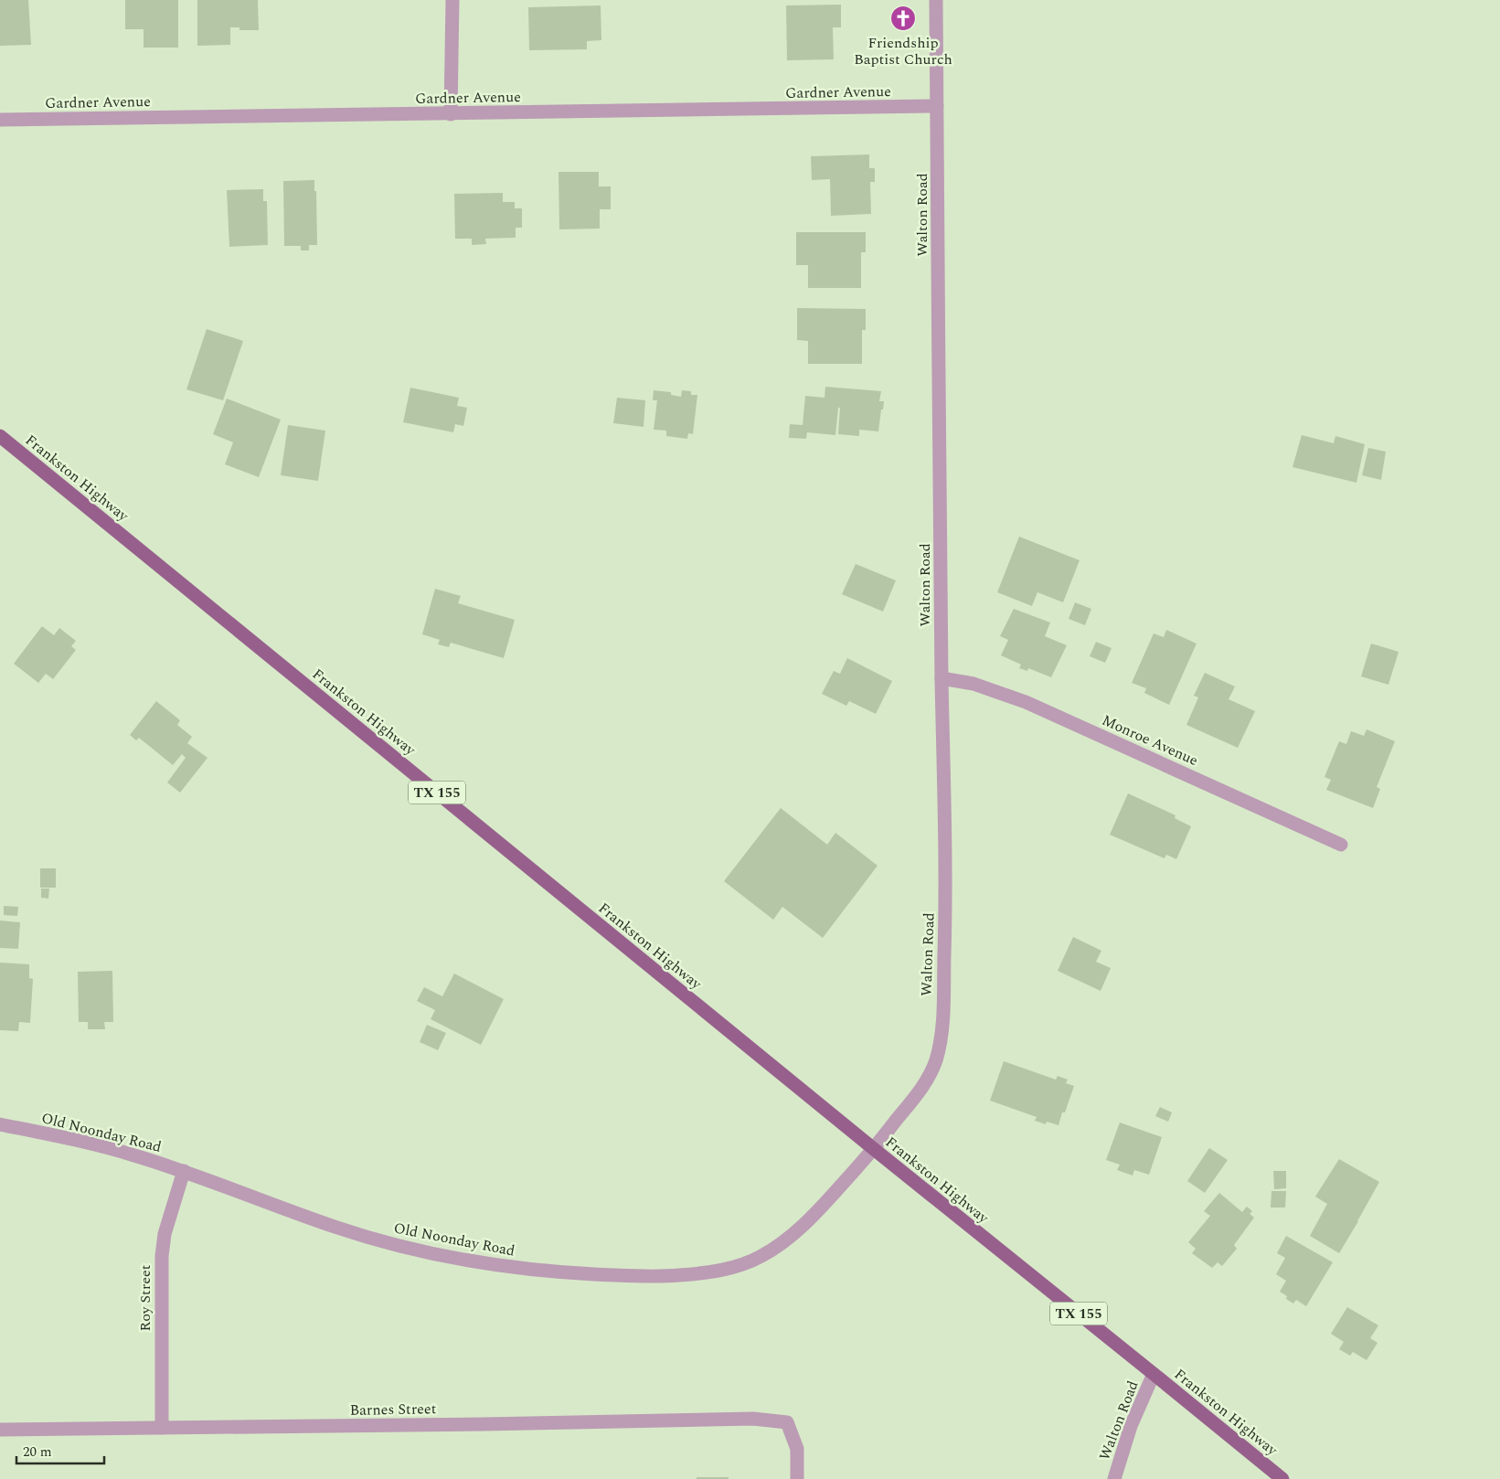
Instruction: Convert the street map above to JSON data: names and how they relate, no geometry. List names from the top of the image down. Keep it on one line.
{"streets":{"main road":["Frankston Highway","TX 155"],"street":["Gardner Avenue","Walton Road","Monroe Avenue","Old Noonday Road","Roy Street","Barnes Street"]},"crossings":[["Gardner Avenue","Walton Road"],["Walton Road","Frankston Highway"],["Walton Road","Monroe Avenue"],["Walton Road","Old Noonday Road"],["Frankston Highway","Old Noonday Road"],["Old Noonday Road","Roy Street"],["Roy Street","Barnes Street"]],"places":{"church":["Friendship Baptist Church"]},"scale_bar":"20 m"}
